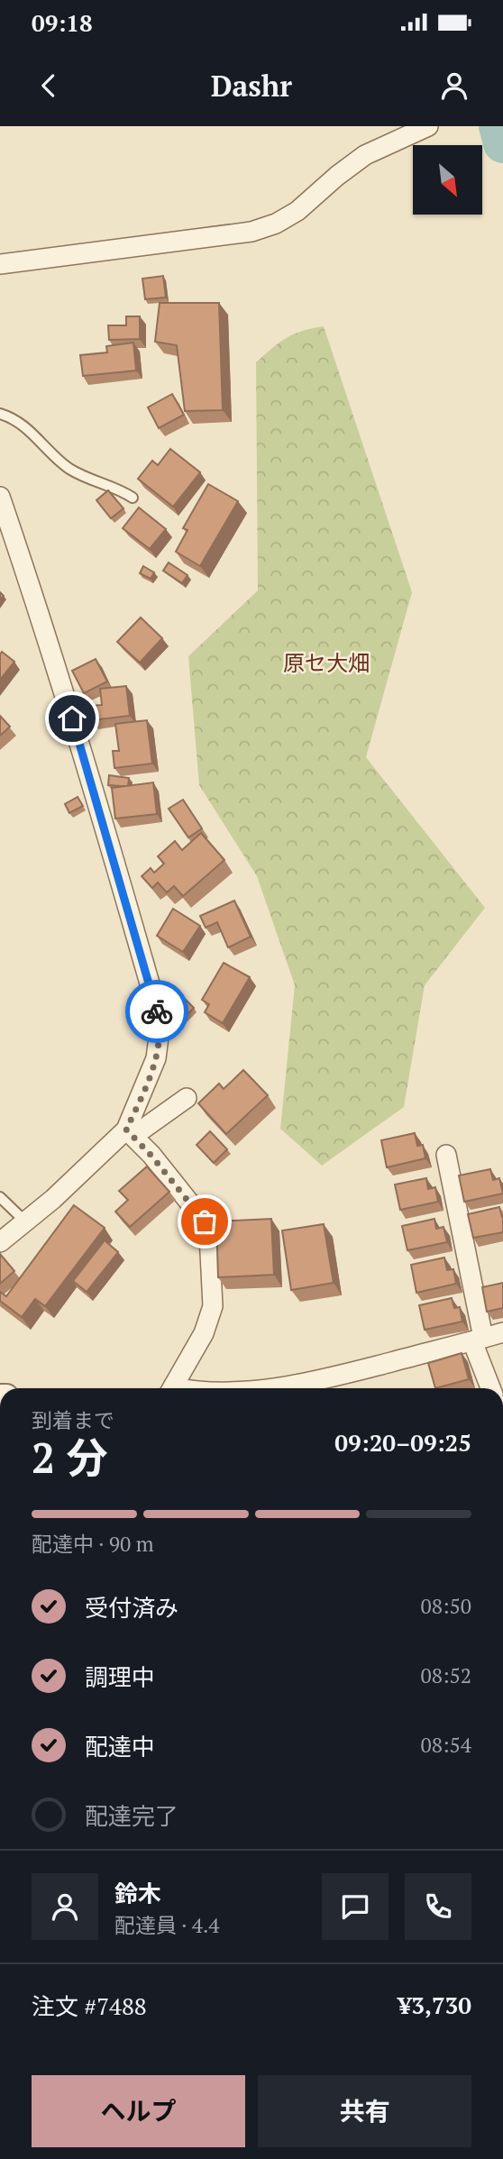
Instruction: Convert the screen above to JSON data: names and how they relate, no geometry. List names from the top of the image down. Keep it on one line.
{"districts":["原セ大畑"],"north":"bottom right","page":{"status":"09:18","header":"Dashr","heading":["2 分","到着まで","09:20–09:25"],"panel":["鈴木","配達員 · 4.4","注文 #7488","¥3,730"],"bar":"配達中 · 90 m","list":[["受付済み","08:50"],["調理中","08:52"],["配達中","08:54"],"配達完了"],"buttons":["ヘルプ","共有"]}}
